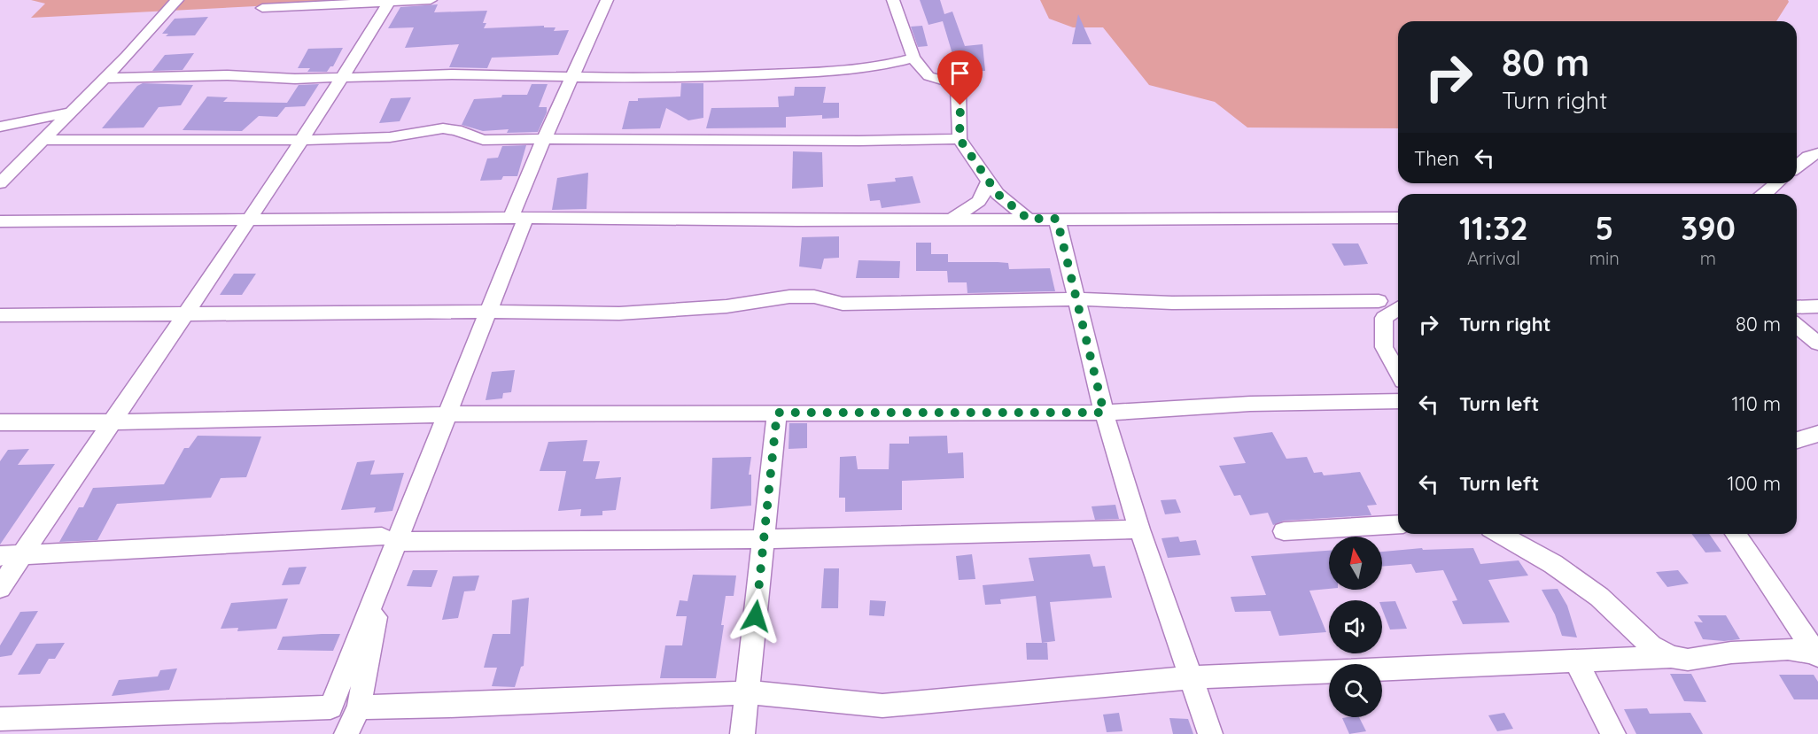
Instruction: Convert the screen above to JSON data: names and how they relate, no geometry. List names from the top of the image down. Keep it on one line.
{"north":"top","page":{"turn":["80 m","Turn right"],"then":"Then","eta":["11:32","Arrival","5","min","390","m"],"list":[{"name":"Turn right","value":"80 m"},{"name":"Turn left","value":"110 m"},{"name":"Turn left","value":"100 m"}]}}
